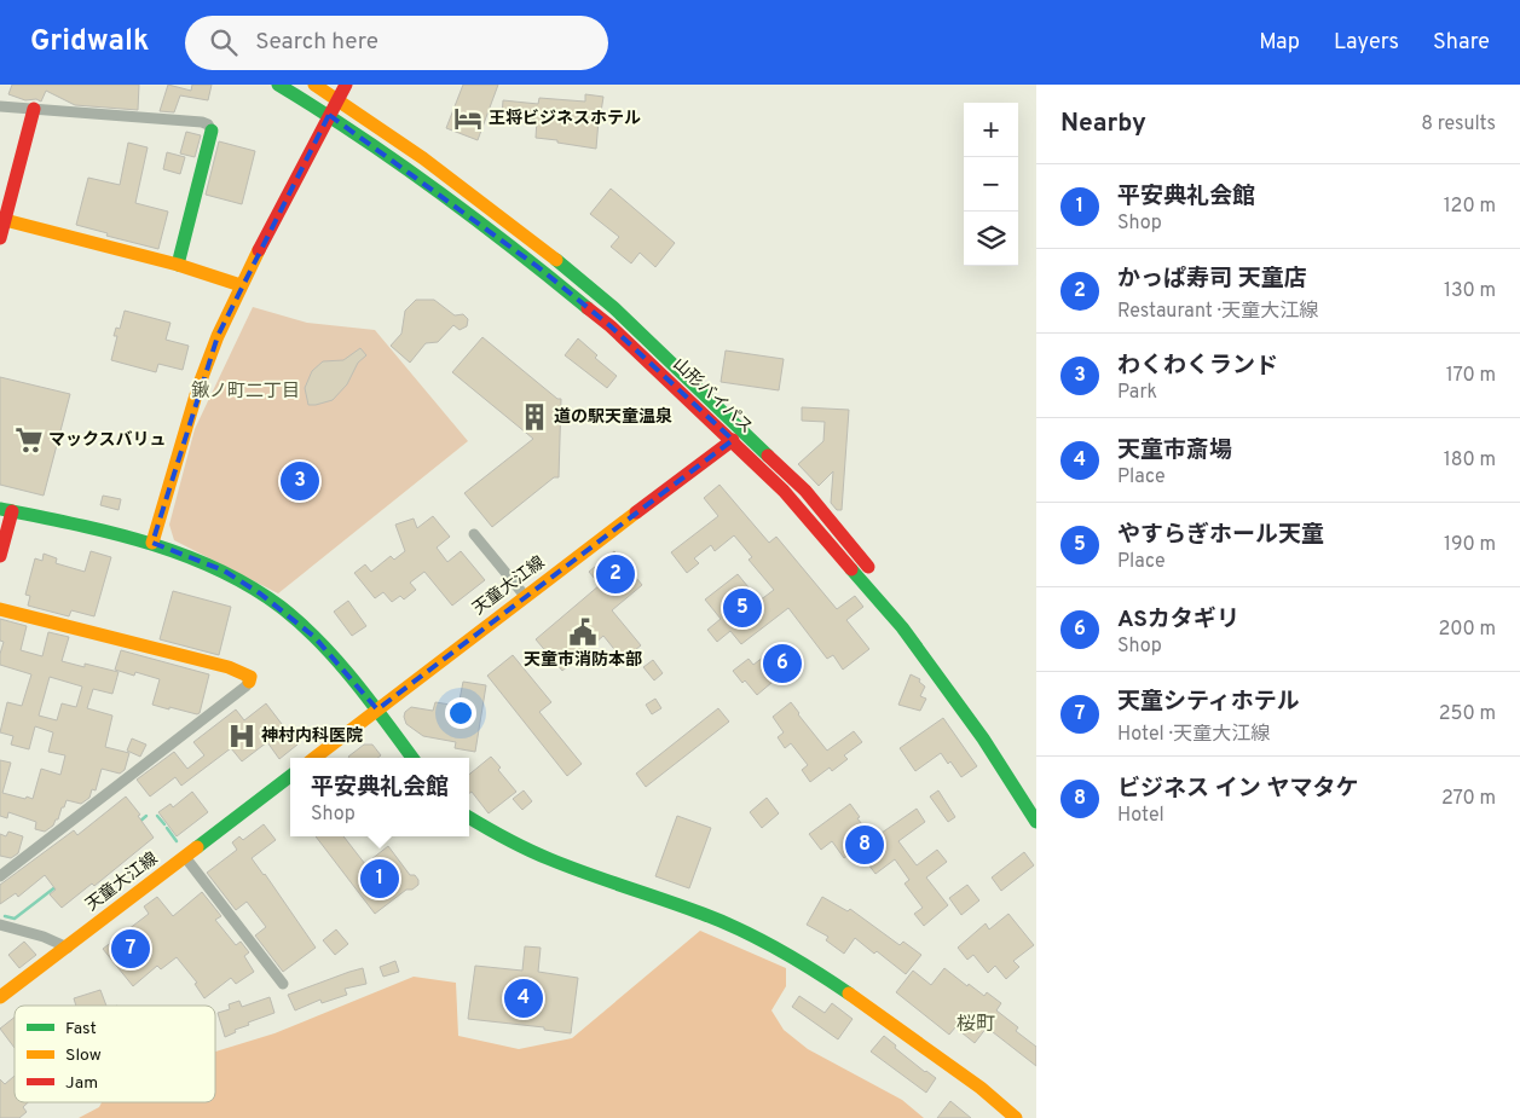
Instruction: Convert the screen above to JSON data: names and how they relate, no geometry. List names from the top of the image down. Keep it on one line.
{"streets":{"main road":["山形バイパス","天童大江線"]},"crossings":[["山形バイパス","天童大江線"]],"districts":["鍬ノ町二丁目","桜町"],"places":{"hotel":["王将ビジネスホテル"],"building":["道の駅天童温泉"],"supermarket":["マックスバリュ"],"public building":["天童市消防本部"],"hospital":["神村内科医院"]},"legend":["Fast","Slow","Jam"],"page":{"header":"Gridwalk","search":"Search here","nav":["Map","Layers","Share"],"heading":["Nearby","8 results"],"map_buttons":["+","−"],"list":[{"mark":"1","name":"平安典礼会館","note":"Shop","value":"120 m"},{"mark":"2","name":"かっぱ寿司 天童店","note":"Restaurant · 天童大江線","value":"130 m"},{"mark":"3","name":"わくわくランド","note":"Park","value":"170 m"},{"mark":"4","name":"天童市斎場","note":"Place","value":"180 m"},{"mark":"5","name":"やすらぎホール天童","note":"Place","value":"190 m"},{"mark":"6","name":"ASカタギリ","note":"Shop","value":"200 m"},{"mark":"7","name":"天童シティホテル","note":"Hotel · 天童大江線","value":"250 m"},{"mark":"8","name":"ビジネス イン ヤマタケ","note":"Hotel","value":"270 m"}],"pins":["3","2","5","6","8","1","7","4"],"popup":["平安典礼会館","Shop"]}}
